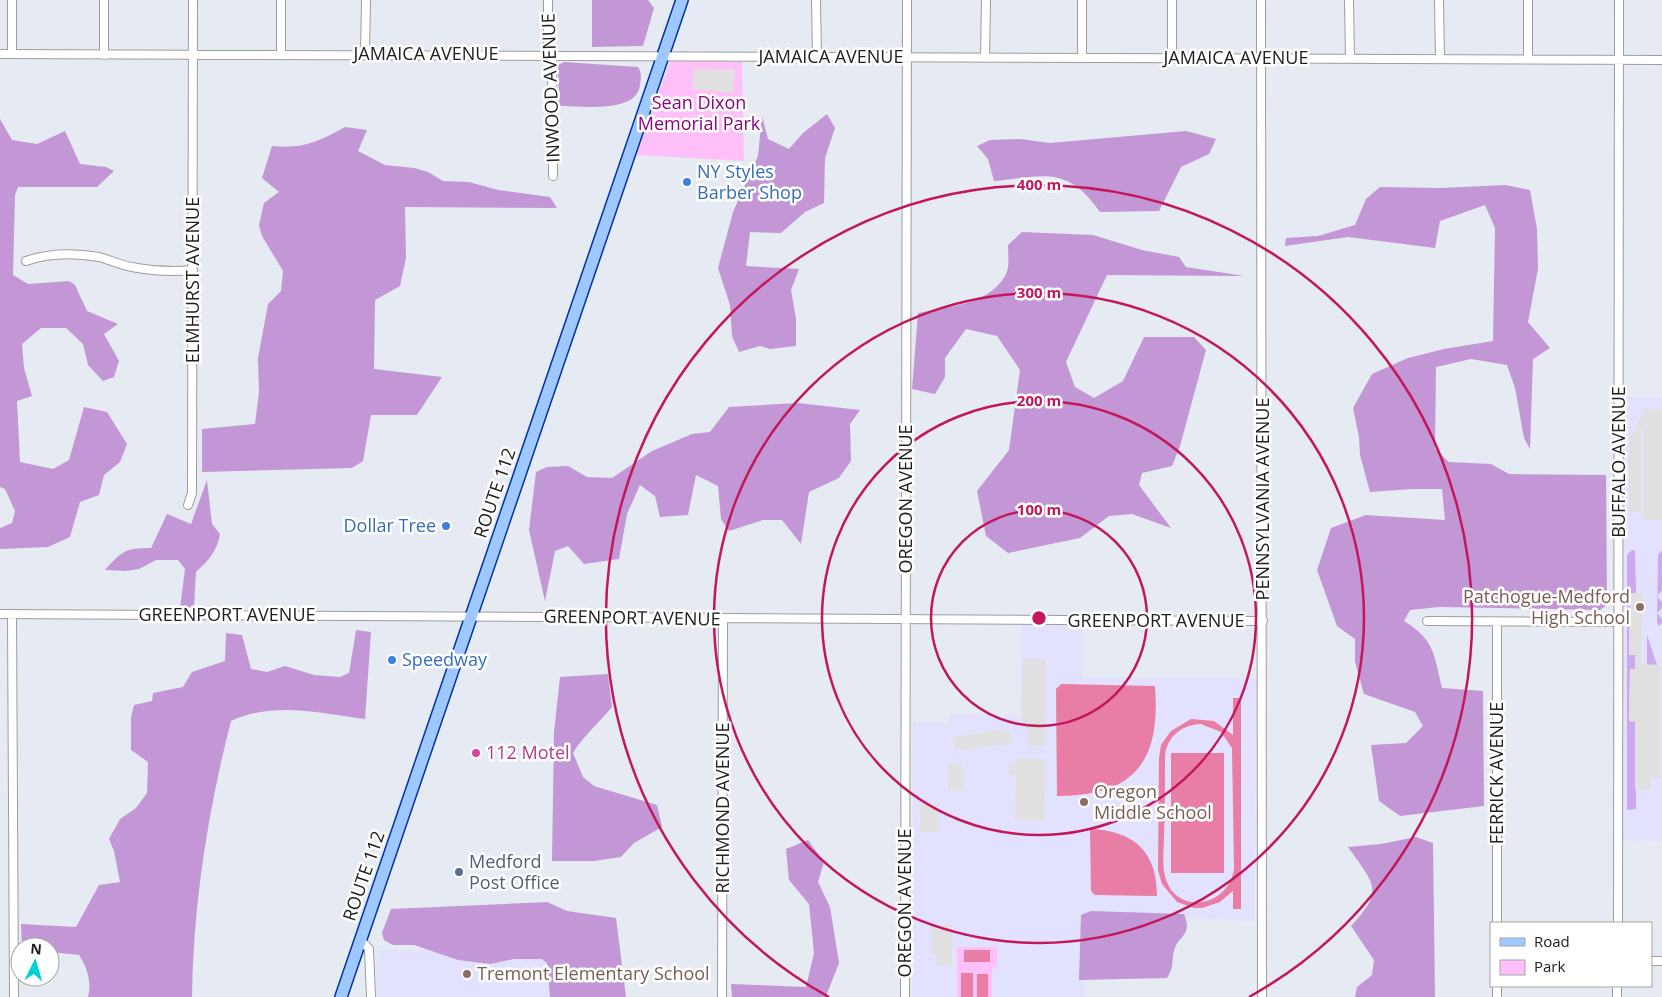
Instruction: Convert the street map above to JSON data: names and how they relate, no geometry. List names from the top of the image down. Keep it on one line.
{"streets":{"main road":["ROUTE 112"],"street":["JAMAICA AVENUE","INWOOD AVENUE","ELMHURST AVENUE","BUFFALO AVENUE","OREGON AVENUE","PENNSYLVANIA AVENUE","GREENPORT AVENUE","FERRICK AVENUE","RICHMOND AVENUE"]},"crossings":[["JAMAICA AVENUE","INWOOD AVENUE"],["JAMAICA AVENUE","ELMHURST AVENUE"],["JAMAICA AVENUE","BUFFALO AVENUE"],["JAMAICA AVENUE","ROUTE 112"],["JAMAICA AVENUE","OREGON AVENUE"],["JAMAICA AVENUE","PENNSYLVANIA AVENUE"],["ROUTE 112","GREENPORT AVENUE"],["OREGON AVENUE","GREENPORT AVENUE"],["PENNSYLVANIA AVENUE","GREENPORT AVENUE"],["GREENPORT AVENUE","RICHMOND AVENUE"]],"parks":["Sean Dixon Memorial Park"],"places":["NY Styles Barber Shop","Dollar Tree","Patchogue-Medford High School","Speedway","112 Motel","Oregon Middle School","Medford Post Office","Tremont Elementary School"],"legend":["Road","Park"],"north":"top","rings":["400 m","300 m","200 m","100 m"]}
